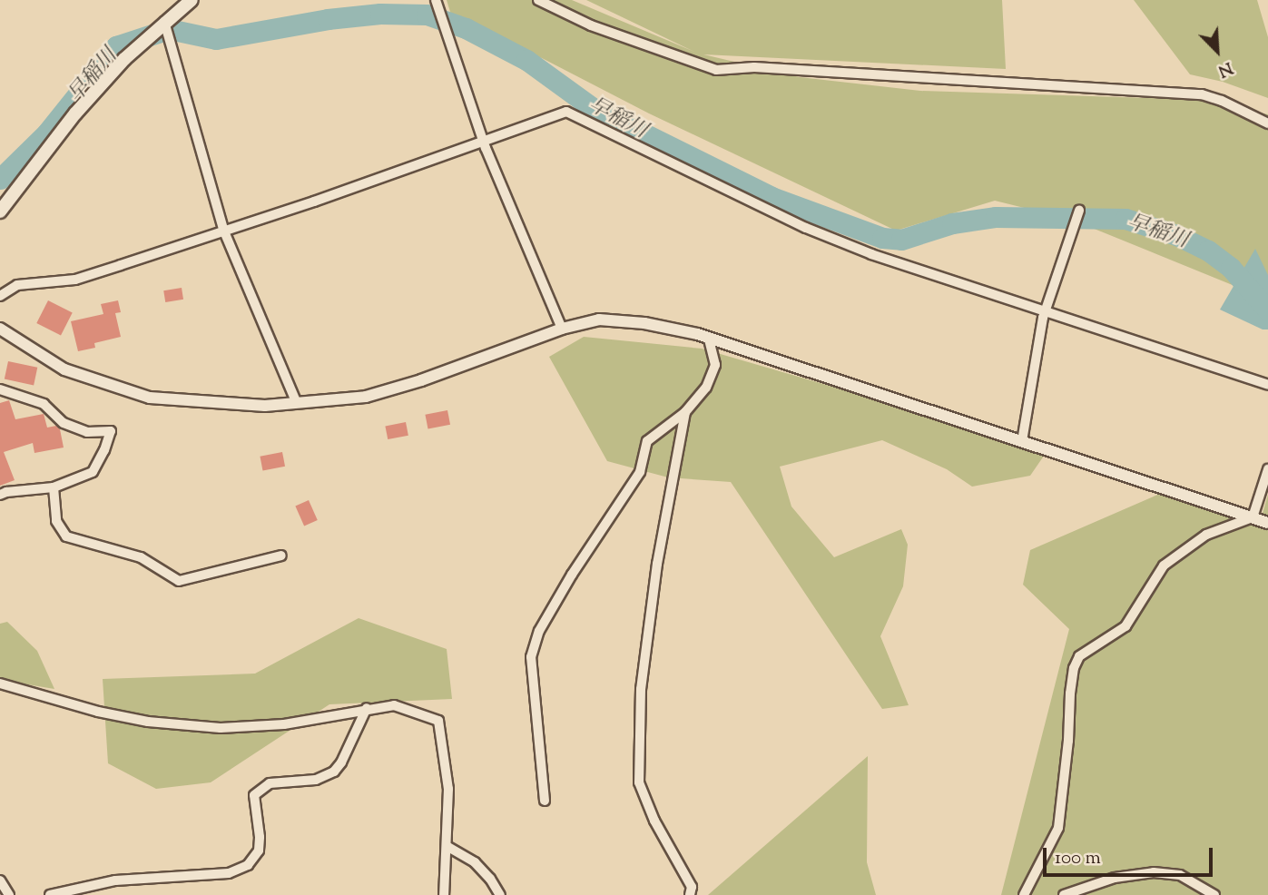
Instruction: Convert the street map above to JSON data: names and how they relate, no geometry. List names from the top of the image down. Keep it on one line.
{"water":["早稲川"],"scale_bar":"100 m","north":"bottom right"}
